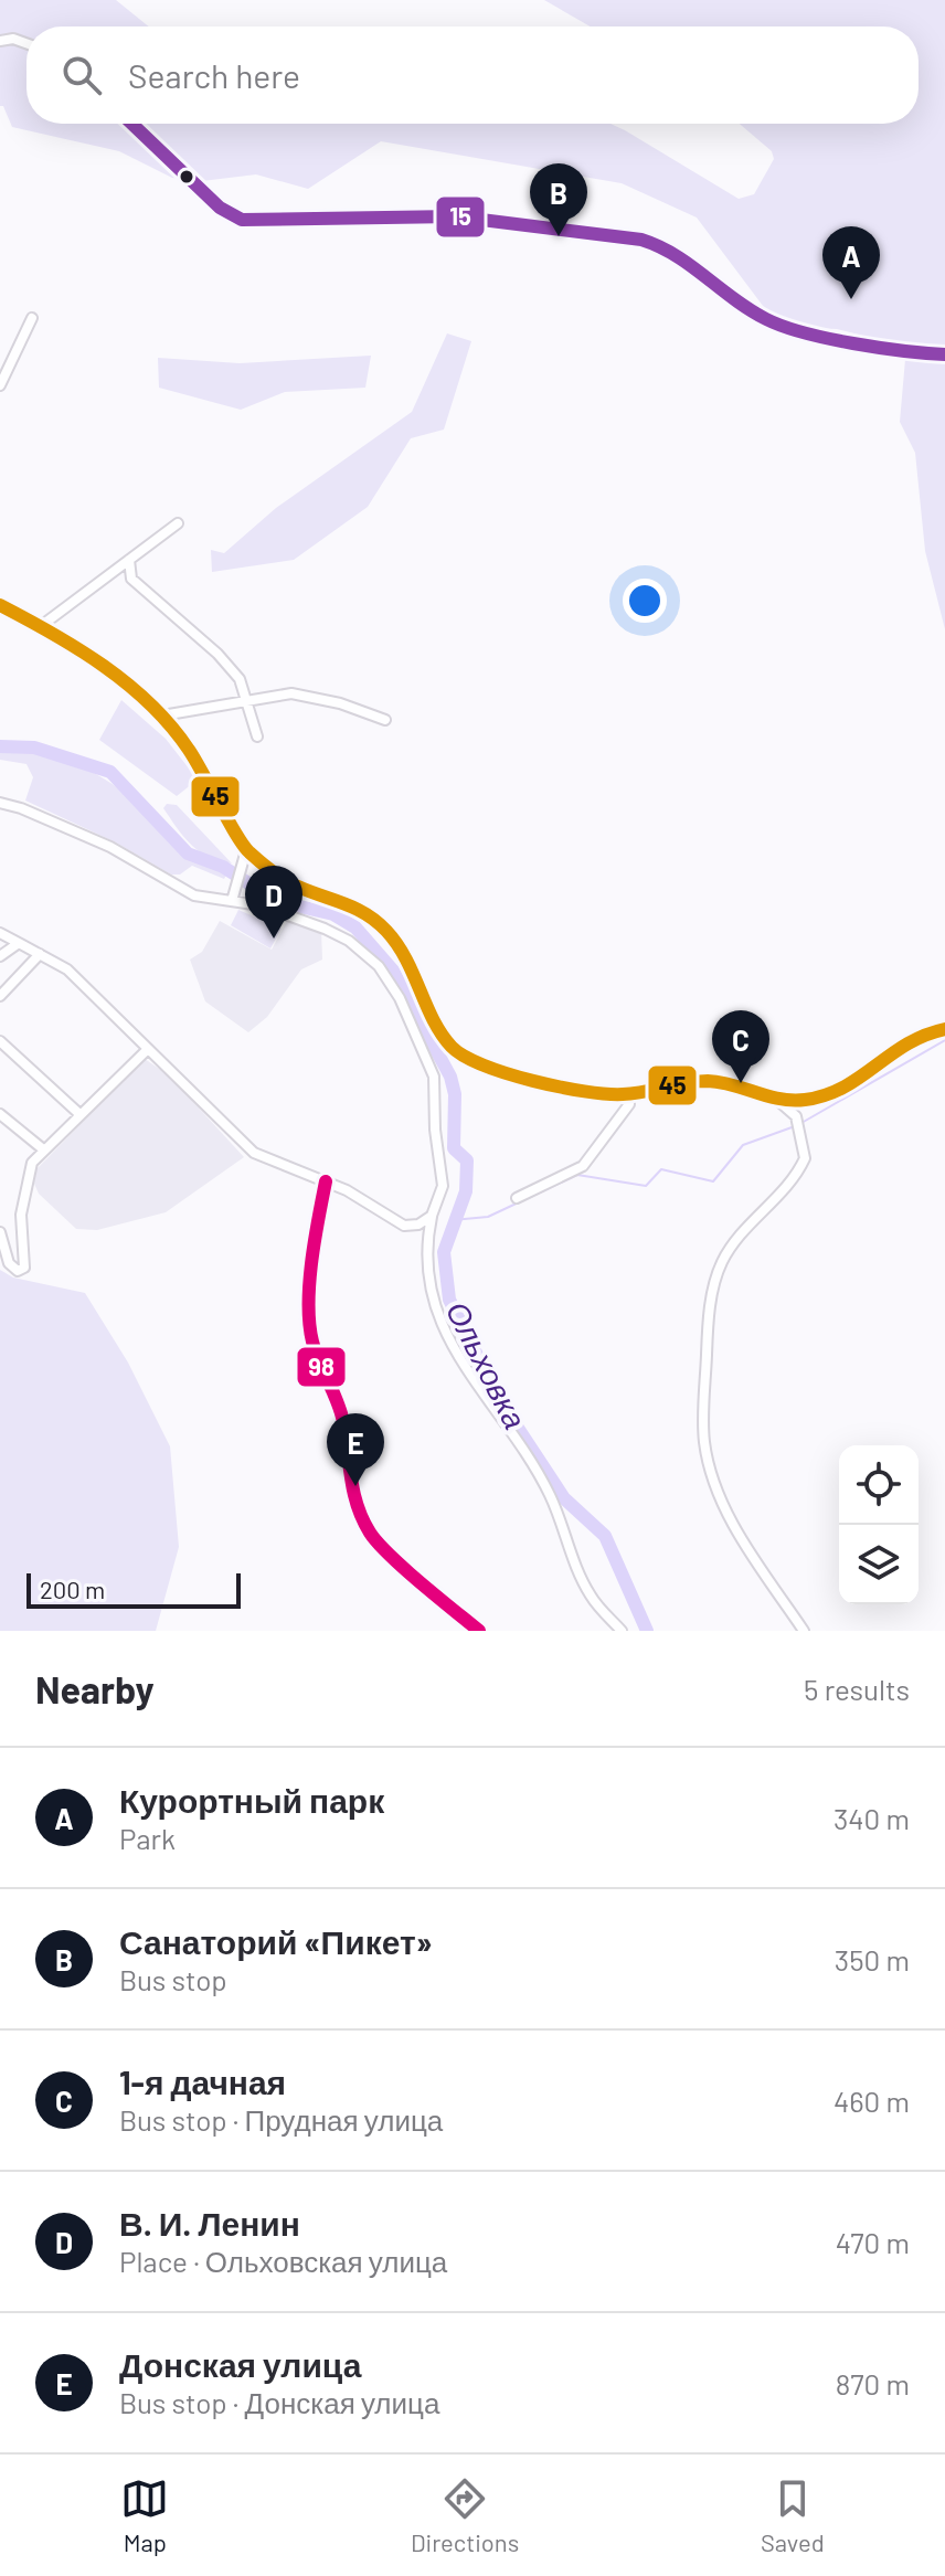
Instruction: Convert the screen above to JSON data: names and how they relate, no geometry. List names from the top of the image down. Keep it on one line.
{"water":["Ольховка"],"lines":["transit line 15","transit line 45","transit line 98"],"scale_bar":"200 m","page":{"search":"Search here","pins":["B","A","D","C","E"],"scale":"200 m","heading":["Nearby","5 results"],"list":[{"mark":"A","name":"Курортный парк","note":"Park","value":"340 m"},{"mark":"B","name":"Санаторий «Пикет»","note":"Bus stop","value":"350 m"},{"mark":"C","name":"1-я дачная","note":"Bus stop · Прудная улица","value":"460 m"},{"mark":"D","name":"В. И. Ленин","note":"Place · Ольховская улица","value":"470 m"},{"mark":"E","name":"Донская улица","note":"Bus stop · Донская улица","value":"870 m"}],"nav":["Map","Directions","Saved"]}}
